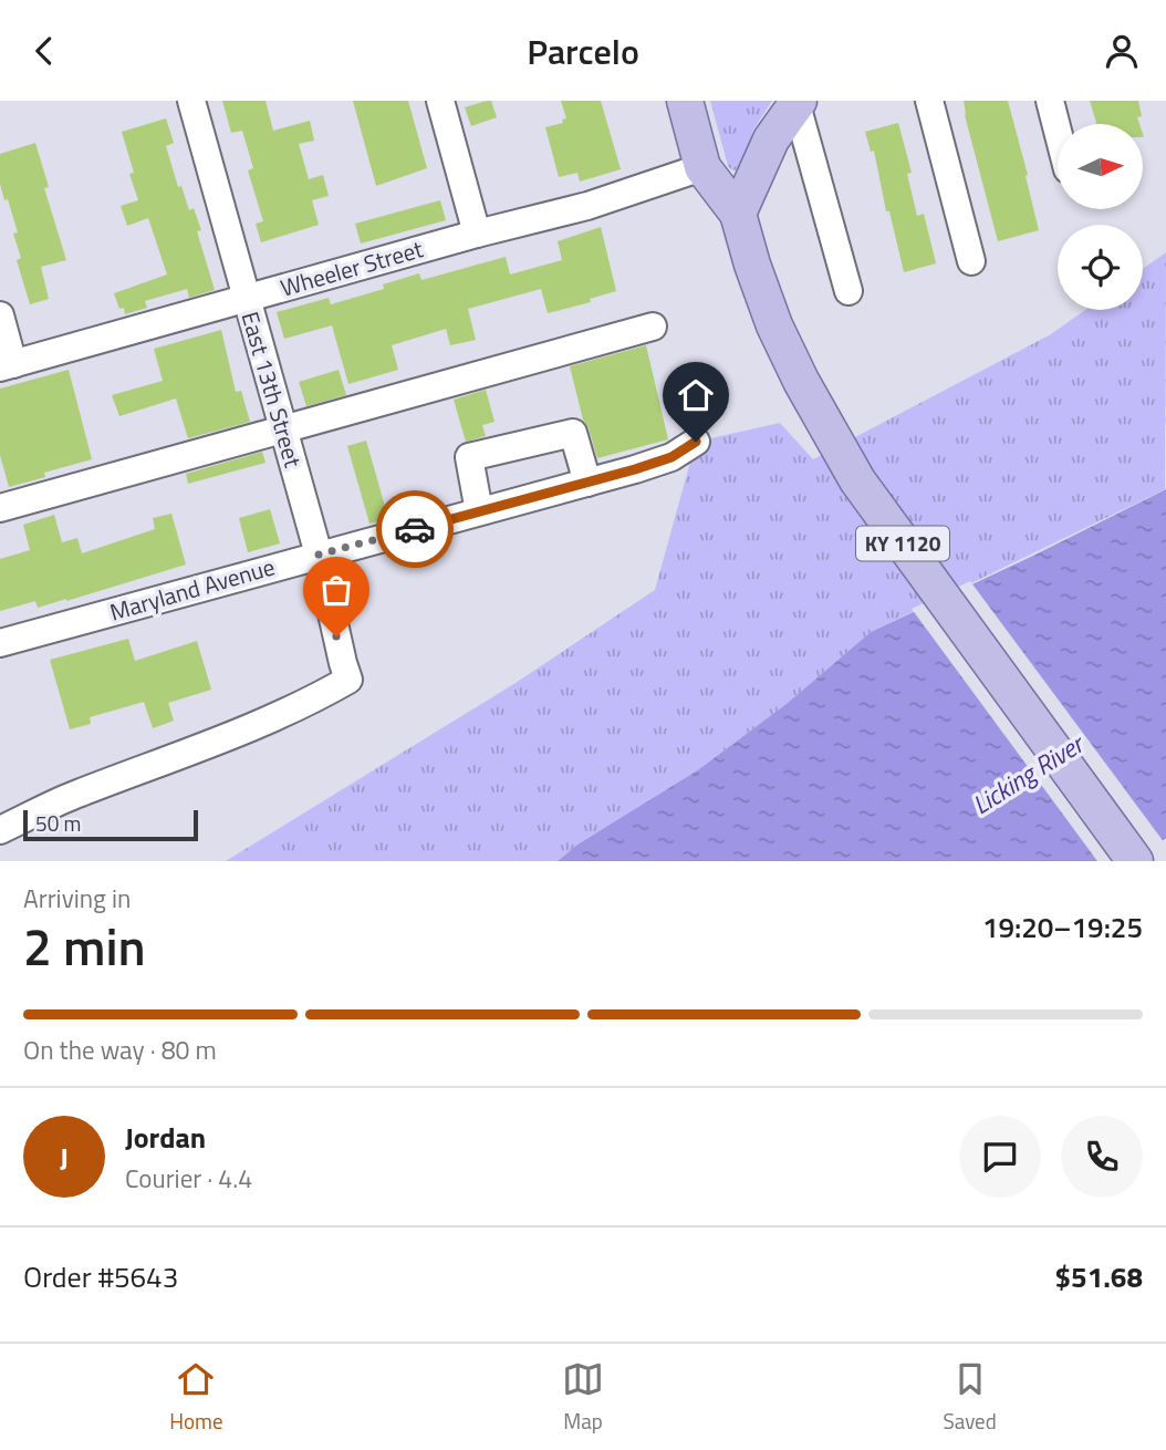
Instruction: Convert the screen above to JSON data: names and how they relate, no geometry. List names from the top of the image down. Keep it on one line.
{"streets":{"main road":["KY 1120"],"street":["Wheeler Street","East 13th Street","Maryland Avenue"]},"crossings":[["Wheeler Street","East 13th Street"],["Wheeler Street","KY 1120"],["East 13th Street","Maryland Avenue"]],"water":["Licking River"],"scale_bar":"50 m","north":"right","page":{"header":"Parcelo","scale":"50 m","heading":["2 min","Arriving in","19:20–19:25"],"panel":["Jordan","Courier · 4.4","Order #5643","$51.68"],"bar":"On the way · 80 m","round":"J","tabs":["Home","Map","Saved"]}}
